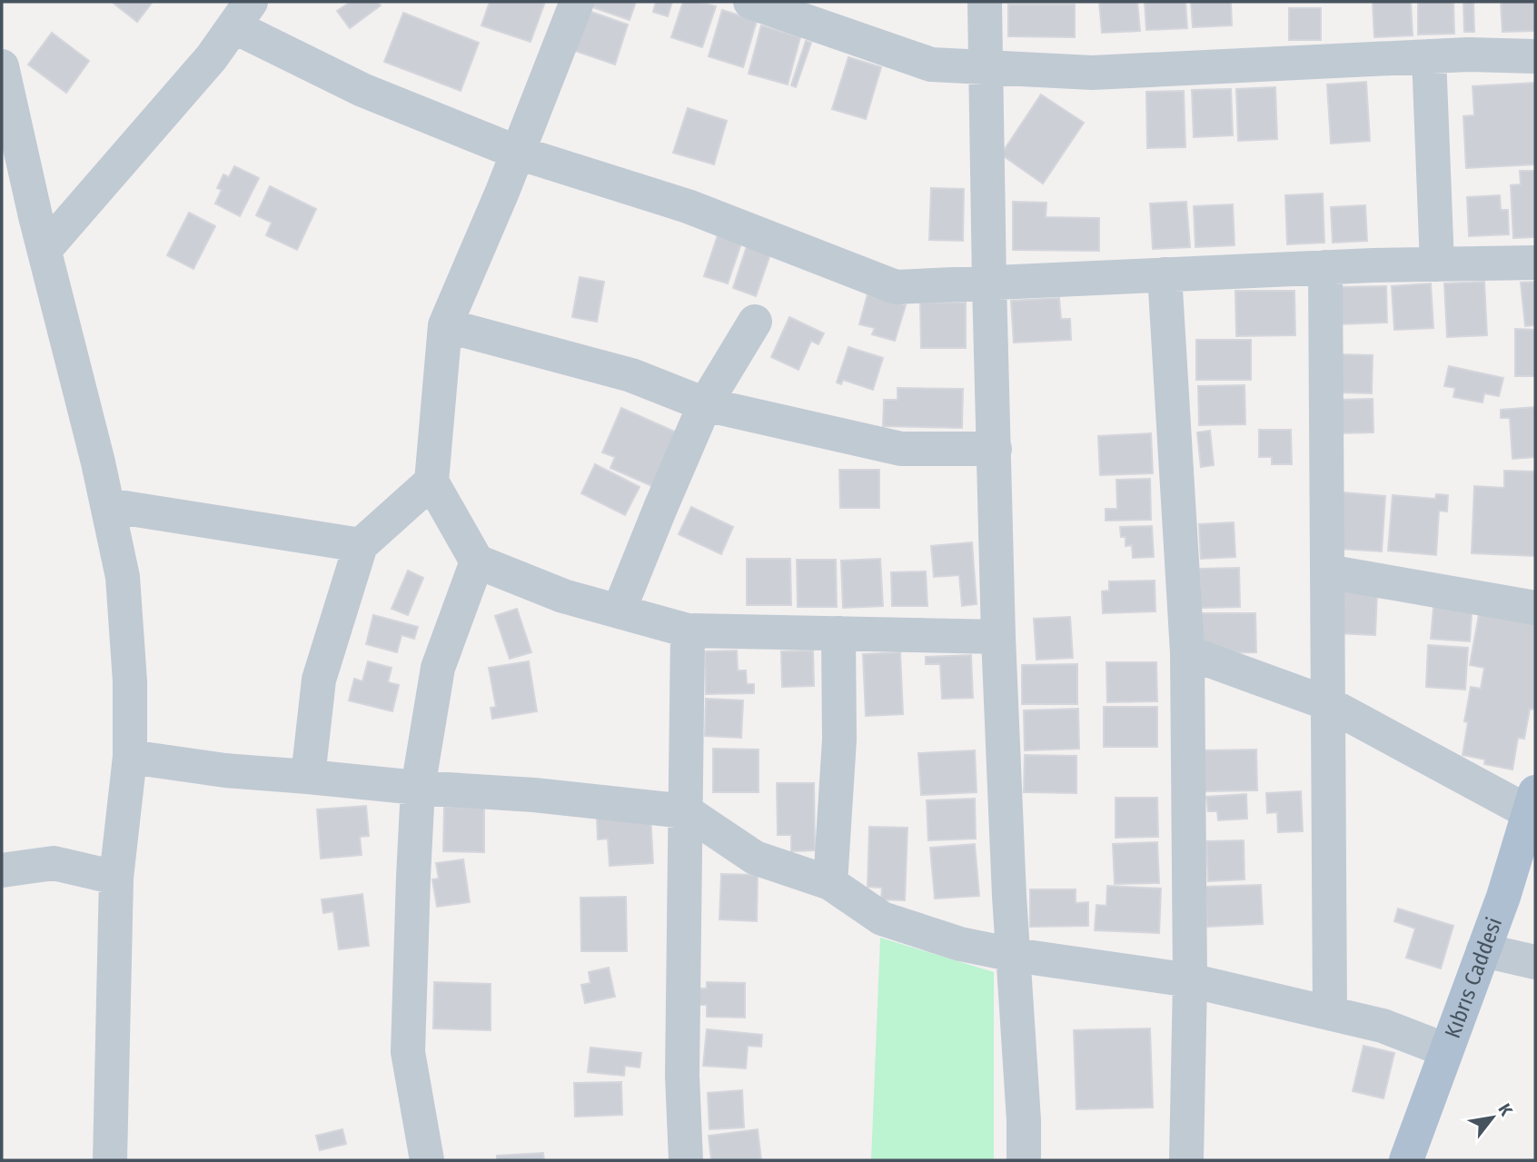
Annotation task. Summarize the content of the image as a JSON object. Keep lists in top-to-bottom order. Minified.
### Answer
{"streets":{"main road":["Kıbrıs Caddesi"]},"north":"top right"}
